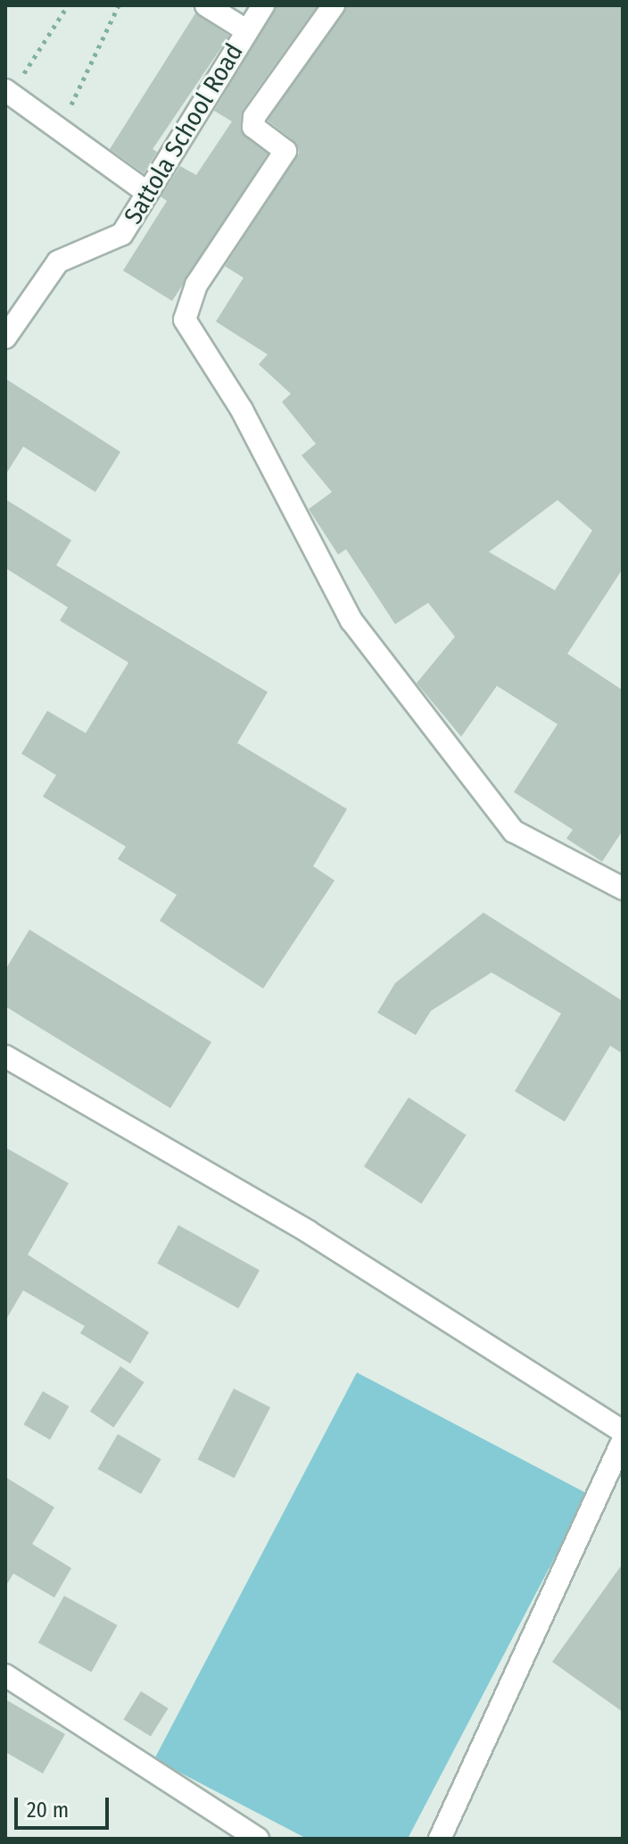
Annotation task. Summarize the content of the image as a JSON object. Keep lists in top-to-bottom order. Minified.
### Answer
{"streets":{"street":["Sattola School Road"]},"scale_bar":"20 m"}
